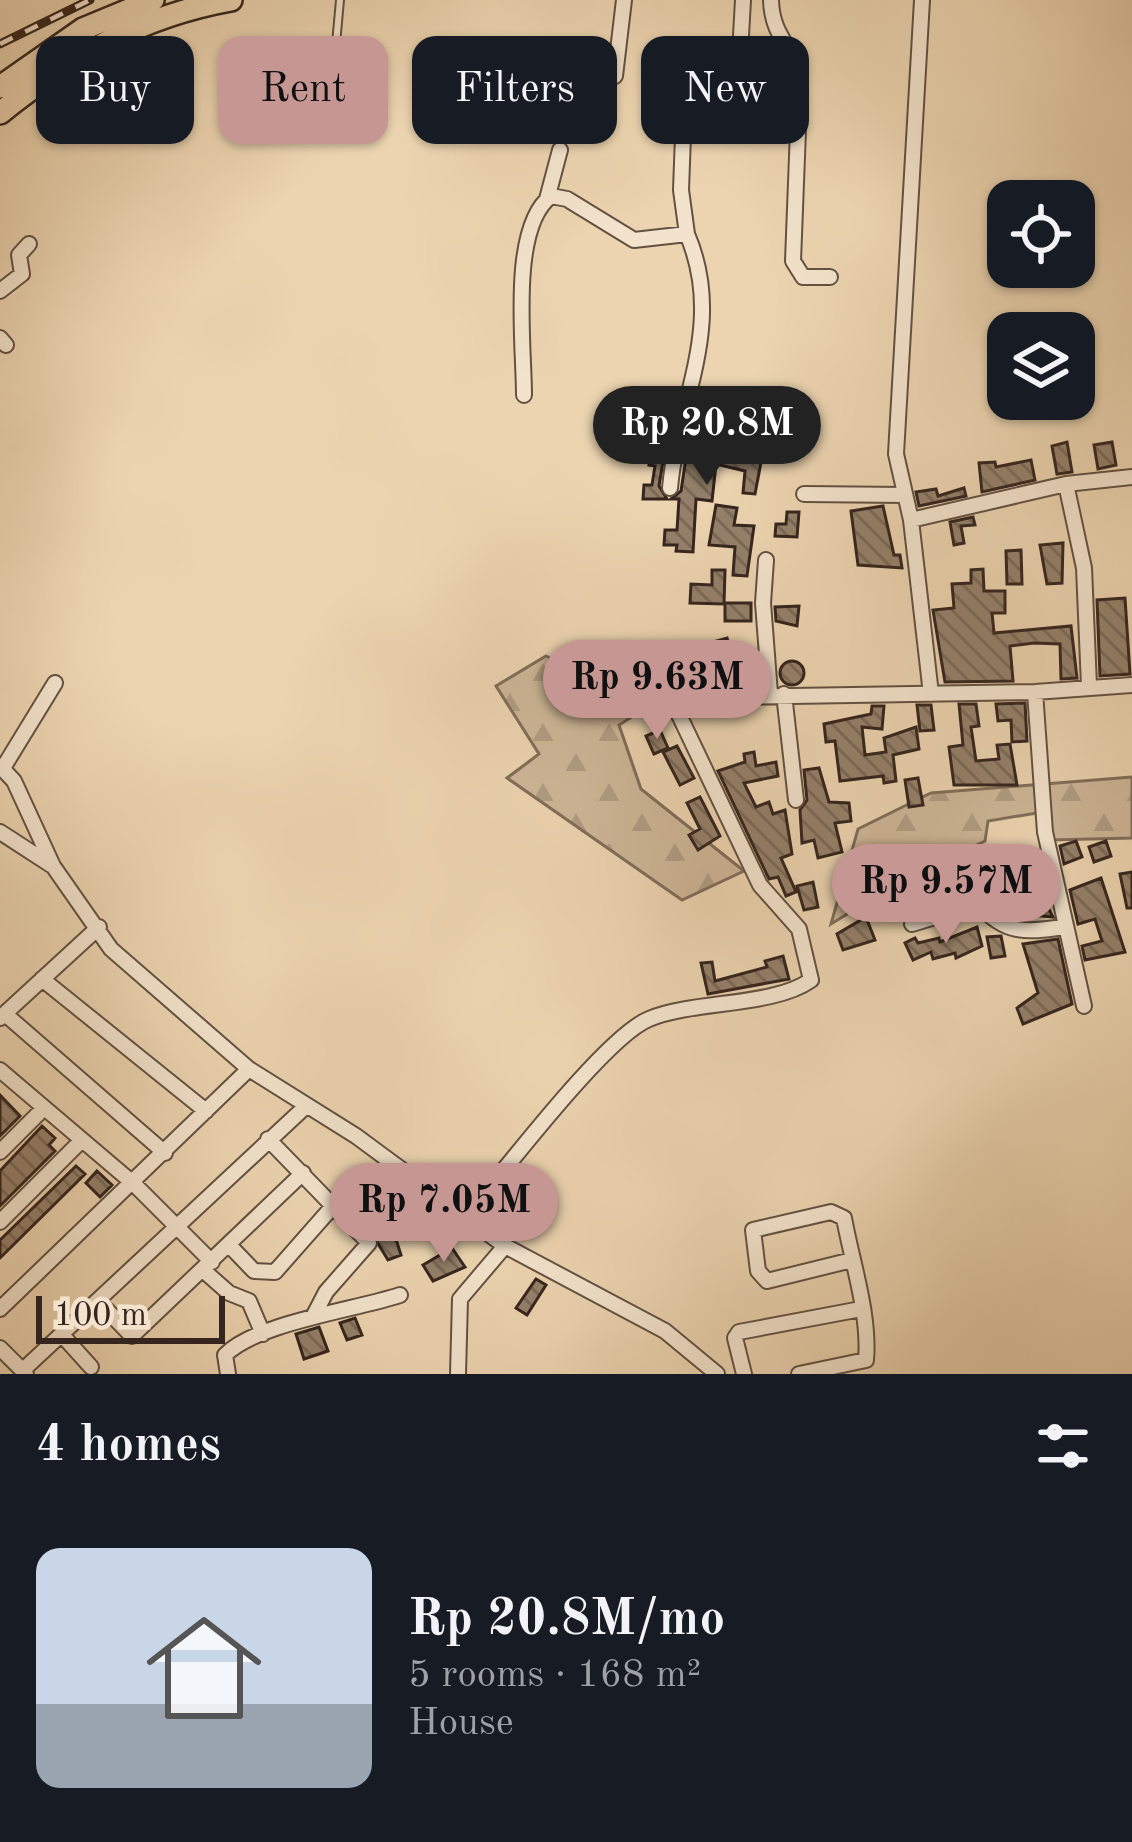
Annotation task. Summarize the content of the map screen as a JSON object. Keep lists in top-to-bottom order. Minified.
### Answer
{"scale_bar":"100 m","page":{"chip":["Buy","Rent","Filters","New"],"price":["Rp 20.8M","Rp 9.63M","Rp 9.57M","Rp 7.05M"],"scale":"100 m","heading":"4 homes","list":[{"name":"Rp 20.8M/mo","note":"5 rooms · 168 m² · House"}]}}
